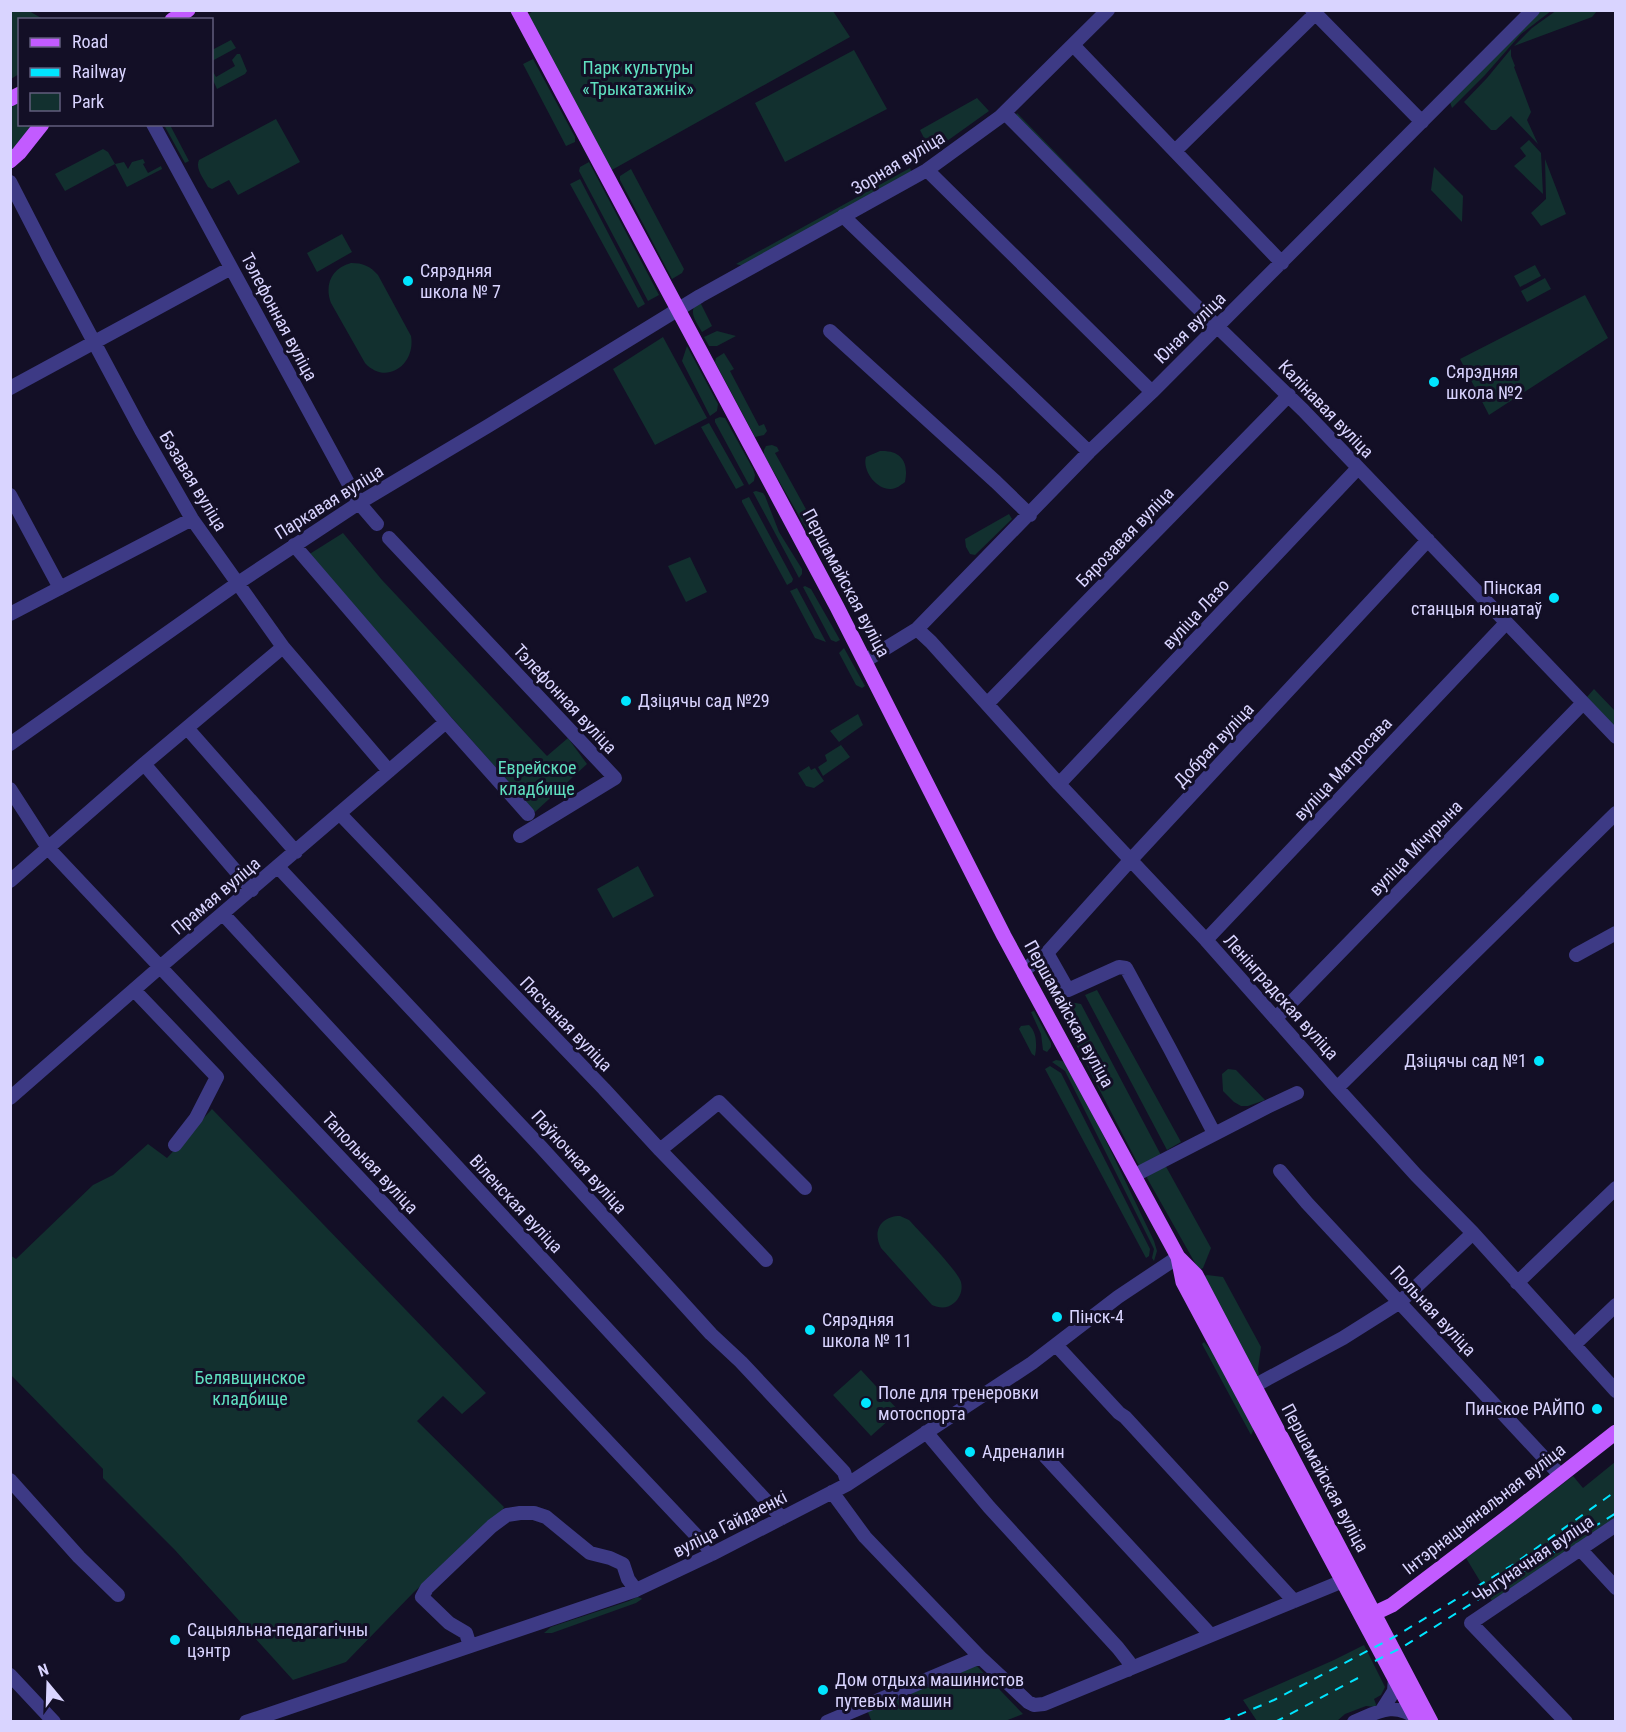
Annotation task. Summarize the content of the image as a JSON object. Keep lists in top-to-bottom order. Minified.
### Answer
{"streets":{"main road":["Першамайская вуліца","Інтэрнацыянальная вуліца"],"street":["Зорная вуліца","Тэлефонная вуліца","Юная вуліца","Калінавая вуліца","Бэзавая вуліца","Паркавая вуліца","Бярозавая вуліца","вуліца Лазо","Добрая вуліца","вуліца Матросава","вуліца Мічурына","Прамая вуліца","Ленінградская вуліца","Пясчаная вуліца","Паўночная вуліца","Тапольная вуліца","Віленская вуліца","Польная вуліца","вуліца Гайдаенкі","Чыгуначная вуліца"]},"crossings":[["Зорная вуліца","Калінавая вуліца"],["Зорная вуліца","Паркавая вуліца"],["Зорная вуліца","Першамайская вуліца"],["Тэлефонная вуліца","Паркавая вуліца"],["Юная вуліца","Калінавая вуліца"],["Юная вуліца","Першамайская вуліца"],["Юная вуліца","Ленінградская вуліца"],["Калінавая вуліца","Бярозавая вуліца"],["Калінавая вуліца","вуліца Лазо"],["Калінавая вуліца","Добрая вуліца"],["Калінавая вуліца","вуліца Матросава"],["Калінавая вуліца","вуліца Мічурына"],["Бэзавая вуліца","Паркавая вуліца"],["Бэзавая вуліца","Прамая вуліца"],["Паркавая вуліца","Першамайская вуліца"],["Бярозавая вуліца","Ленінградская вуліца"],["Першамайская вуліца","Добрая вуліца"],["Першамайская вуліца","Інтэрнацыянальная вуліца"],["Першамайская вуліца","вуліца Гайдаенкі"],["вуліца Лазо","Ленінградская вуліца"],["Добрая вуліца","Ленінградская вуліца"],["вуліца Матросава","Ленінградская вуліца"],["вуліца Мічурына","Ленінградская вуліца"],["Прамая вуліца","Пясчаная вуліца"],["Прамая вуліца","Паўночная вуліца"],["Прамая вуліца","Тапольная вуліца"],["Прамая вуліца","Віленская вуліца"],["Паўночная вуліца","вуліца Гайдаенкі"],["Тапольная вуліца","вуліца Гайдаенкі"],["Віленская вуліца","вуліца Гайдаенкі"],["Польная вуліца","Інтэрнацыянальная вуліца"]],"parks":["Парк культуры «Трыкатажнік»","Еврейское кладбище","Белявщинское кладбище"],"places":["Сярэдняя школа № 7","Сярэдняя школа №2","Пінская станцыя юннатаў","Дзіцячы сад №29","Дзіцячы сад №1","Пінск-4","Сярэдняя школа № 11","Поле для тренеровки мотоспорта","Пинское РАЙПО","Адреналин","Сацыяльна-педагагічны цэнтр","Дом отдыха машинистов путевых машин"],"legend":["Road","Railway","Park"],"north":"top"}
